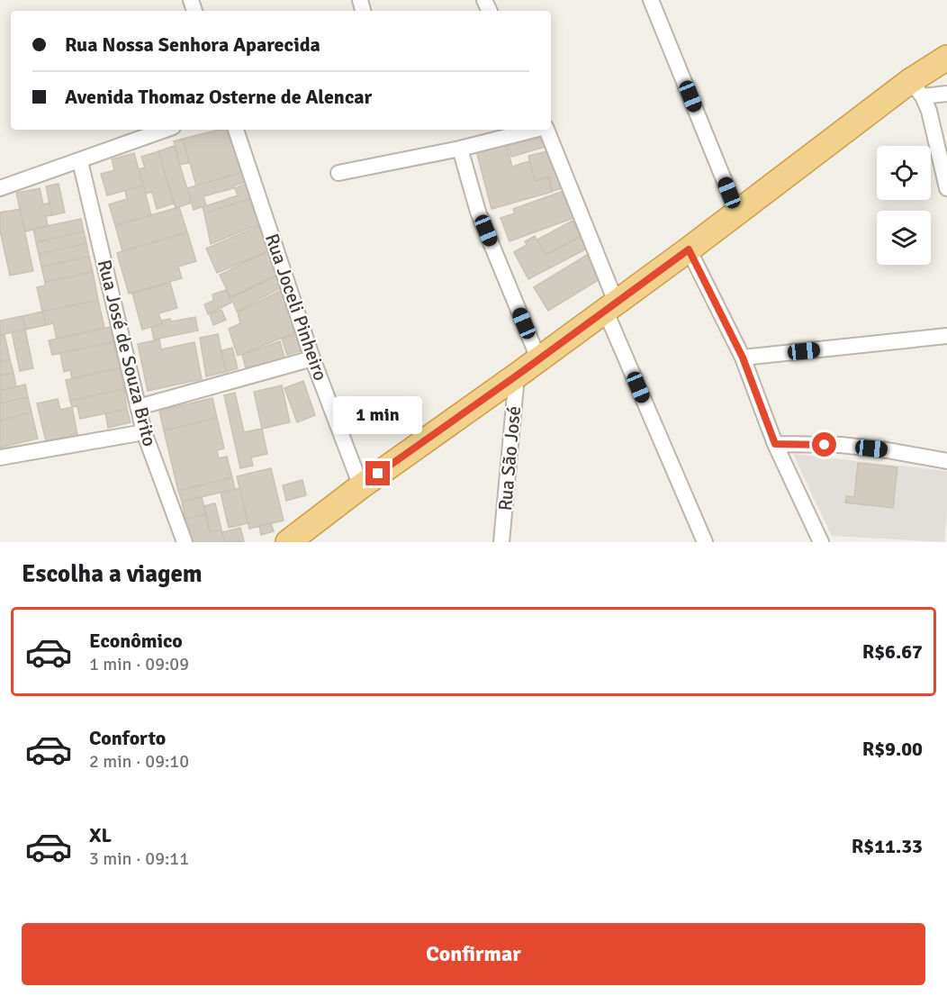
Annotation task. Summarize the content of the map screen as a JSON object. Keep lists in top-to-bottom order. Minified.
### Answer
{"streets":{"street":["Rua Joceli Pinheiro","Rua José de Souza Brito","Rua São José"]},"page":{"banner":["Rua Nossa Senhora Aparecida","Avenida Thomaz Osterne de Alencar"],"bubble":"1 min","heading":"Escolha a viagem","list":[{"name":"Econômico","note":"1 min · 09:09","value":"R$6.67"},{"name":"Conforto","note":"2 min · 09:10","value":"R$9.00"},{"name":"XL","note":"3 min · 09:11","value":"R$11.33"}],"buttons":"Confirmar"}}
